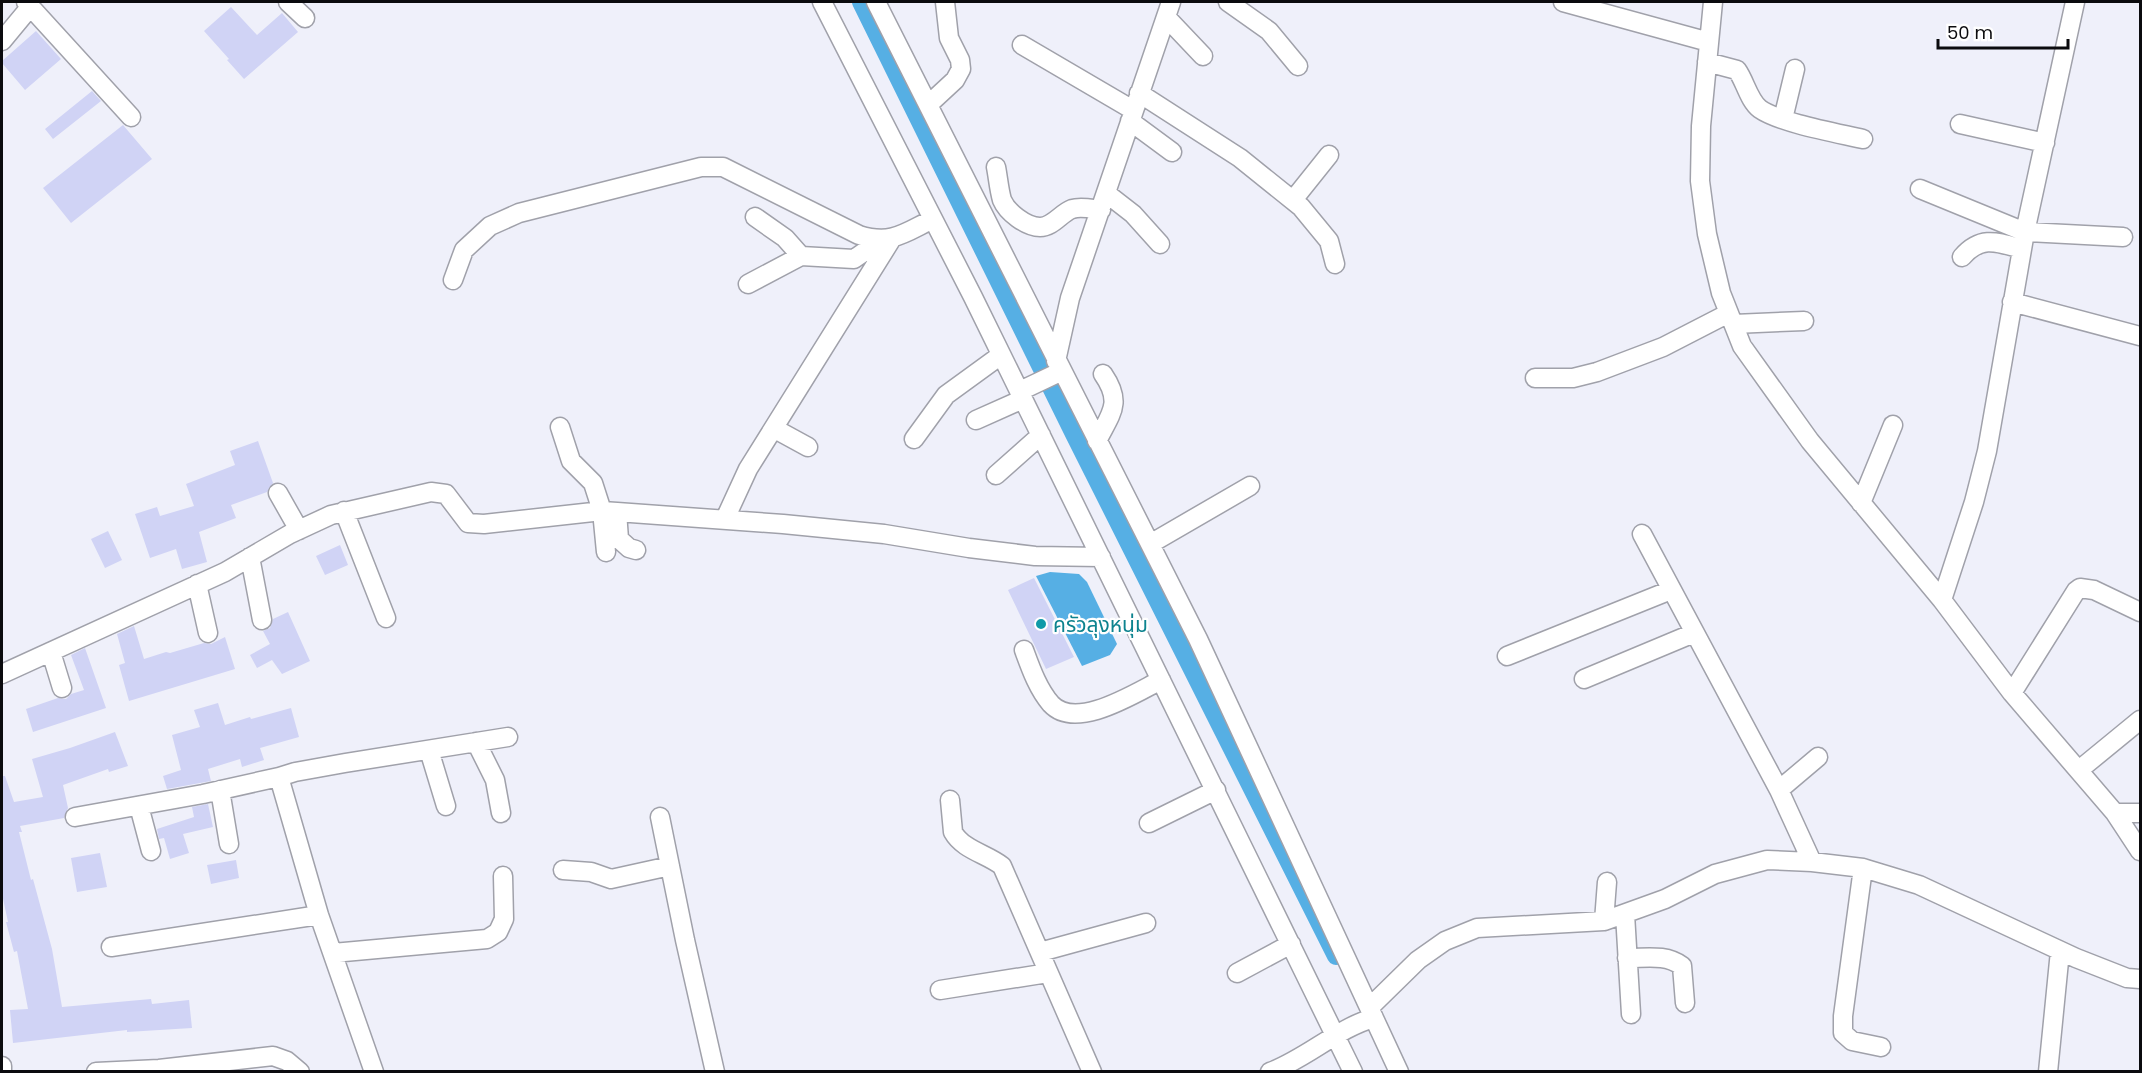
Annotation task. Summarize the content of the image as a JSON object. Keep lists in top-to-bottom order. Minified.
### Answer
{"places":["ครัวลุงหนุ่ม"],"scale_bar":"50 m"}
